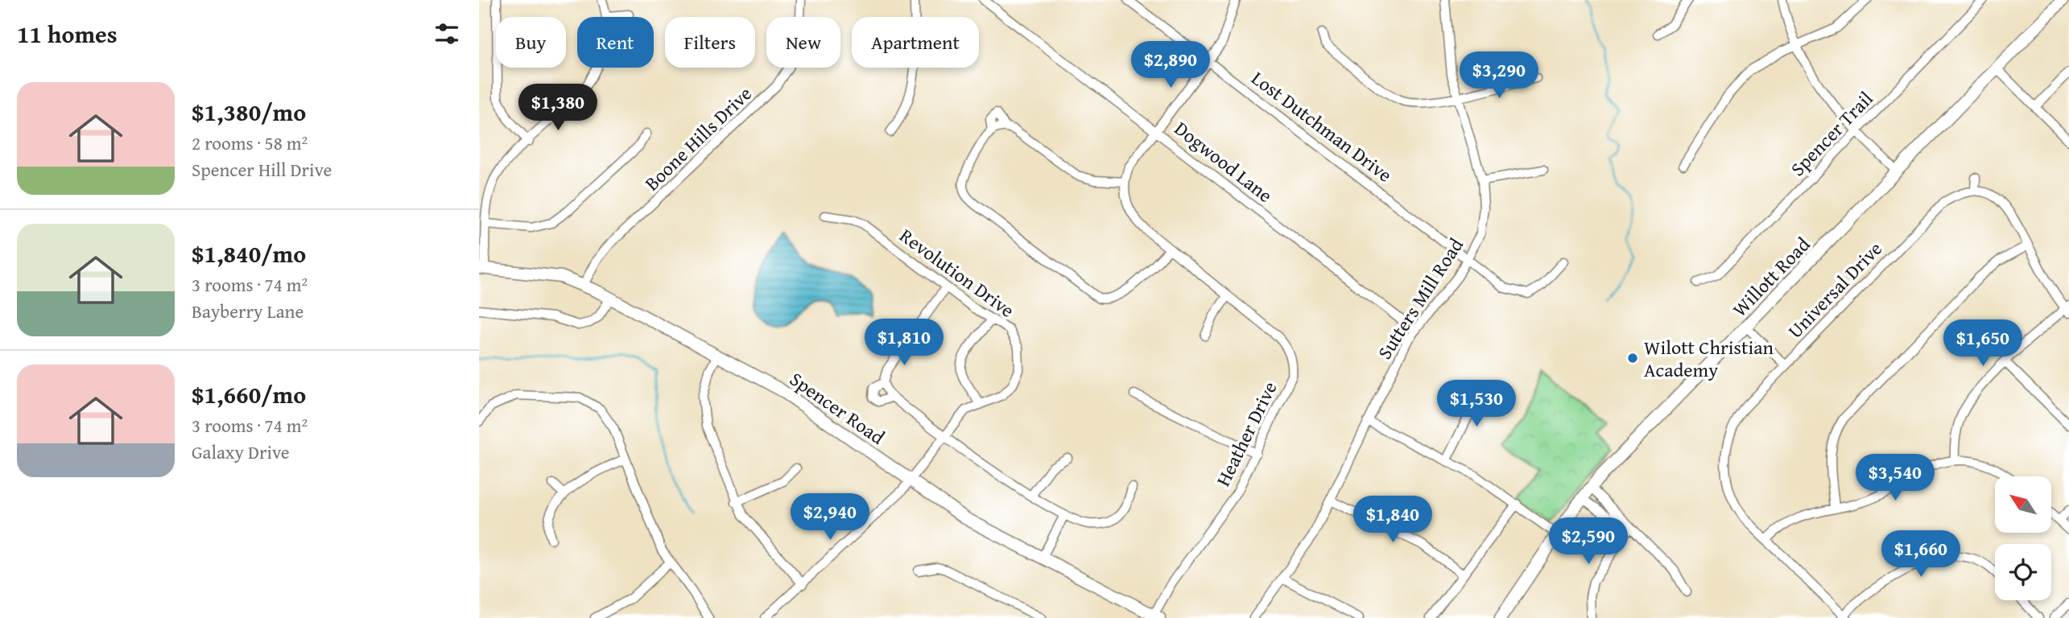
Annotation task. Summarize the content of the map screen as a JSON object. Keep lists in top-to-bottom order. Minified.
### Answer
{"streets":{"main road":["Willott Road","Spencer Road"],"street":["Lost Dutchman Drive","Spencer Trail","Boone Hills Drive","Dogwood Lane","Revolution Drive","Universal Drive","Sutters Mill Road","Heather Drive"]},"crossings":[["Lost Dutchman Drive","Sutters Mill Road"],["Boone Hills Drive","Spencer Road"],["Dogwood Lane","Sutters Mill Road"],["Revolution Drive","Spencer Road"],["Spencer Road","Heather Drive"]],"places":["Wilott Christian Academy"],"north":"top left","page":{"heading":"11 homes","chip":["Buy","Rent","Filters","New","Apartment"],"price":["$2,890","$3,290","$1,380","$1,810","$1,650","$1,530","$3,540","$2,940","$1,840","$2,590","$1,660"],"list":[{"name":"$1,380/mo","note":"2 rooms · 58 m² · Spencer Hill Drive"},{"name":"$1,840/mo","note":"3 rooms · 74 m² · Bayberry Lane"},{"name":"$1,660/mo","note":"3 rooms · 74 m² · Galaxy Drive"}]}}
